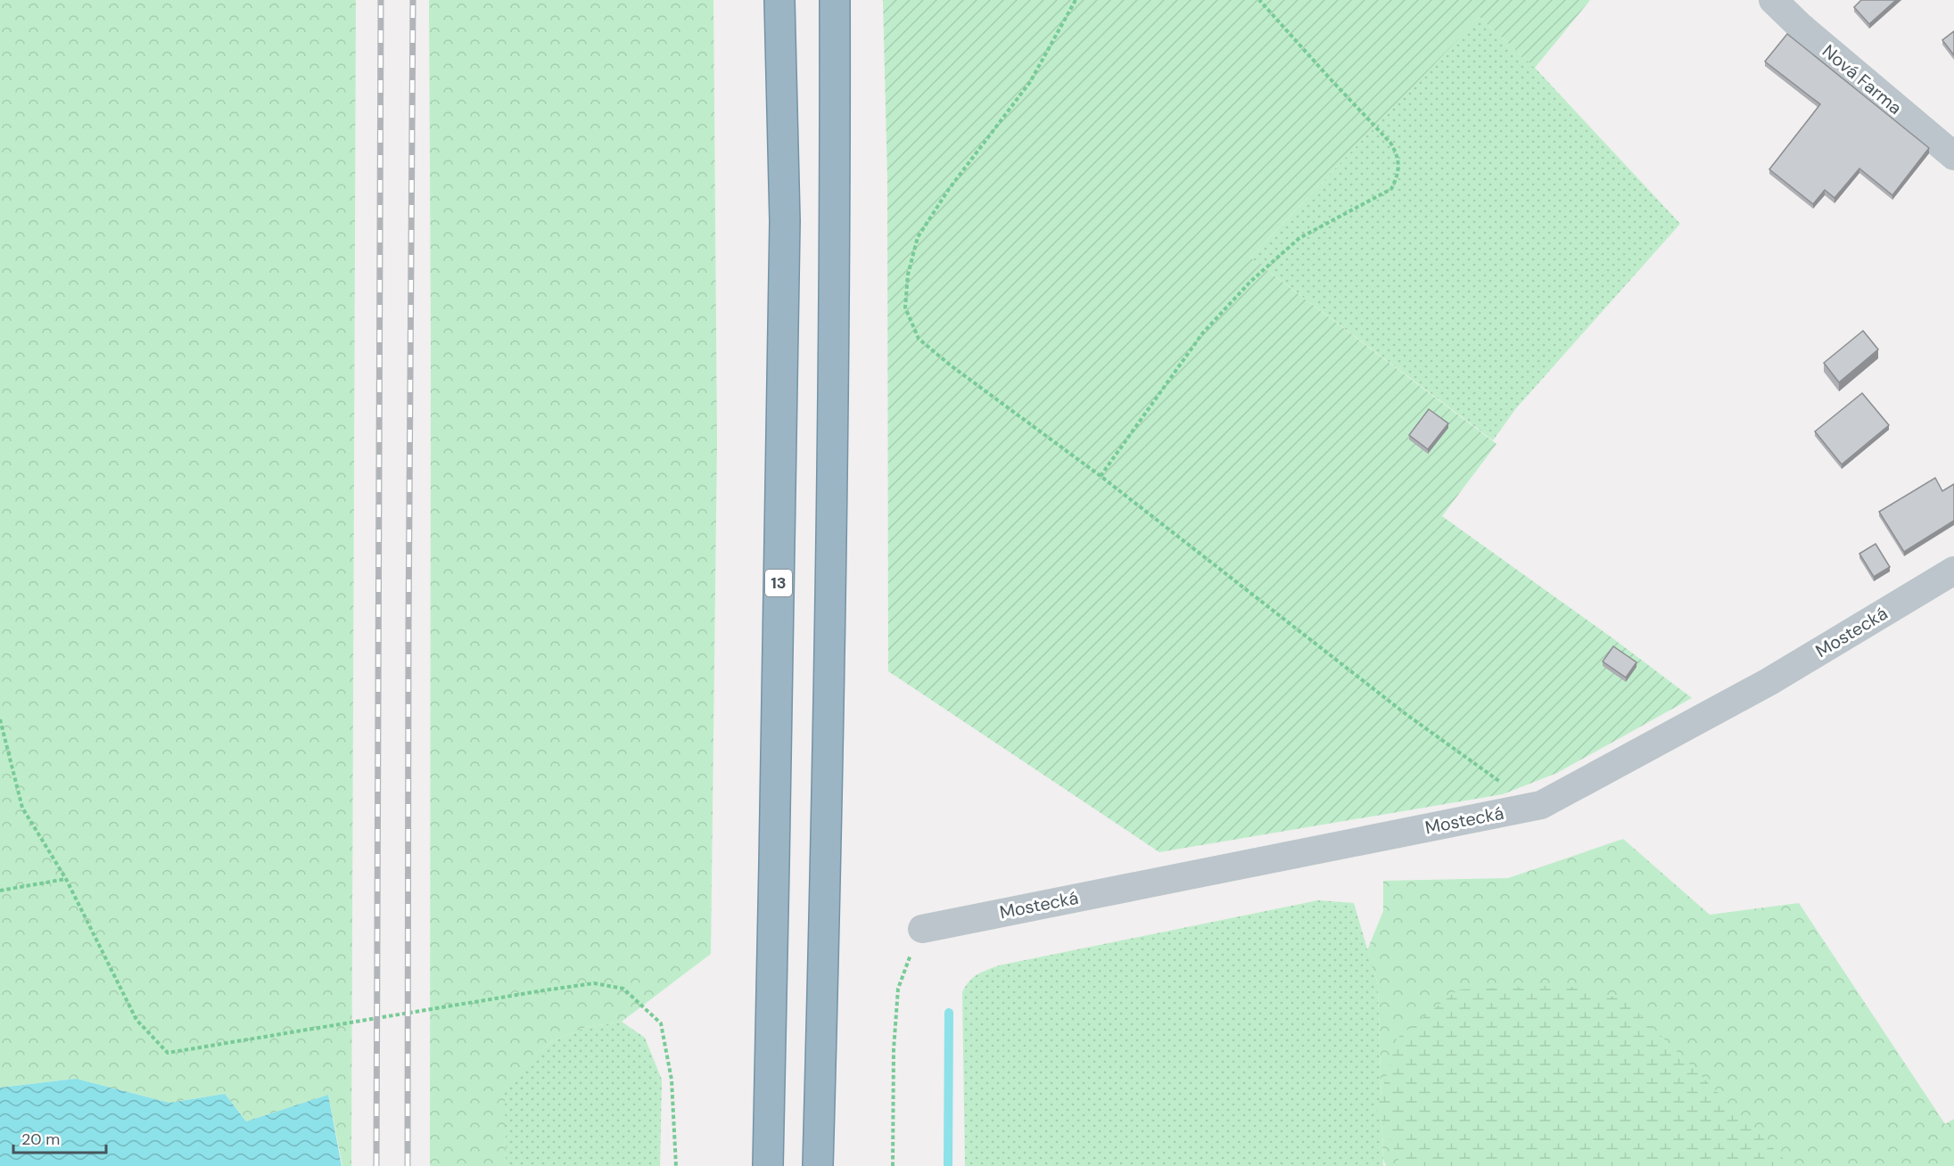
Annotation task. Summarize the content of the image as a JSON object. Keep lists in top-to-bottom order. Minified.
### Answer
{"streets":{"highway":["13"],"street":["Nová Farma","Mostecká"]},"scale_bar":"20 m"}
